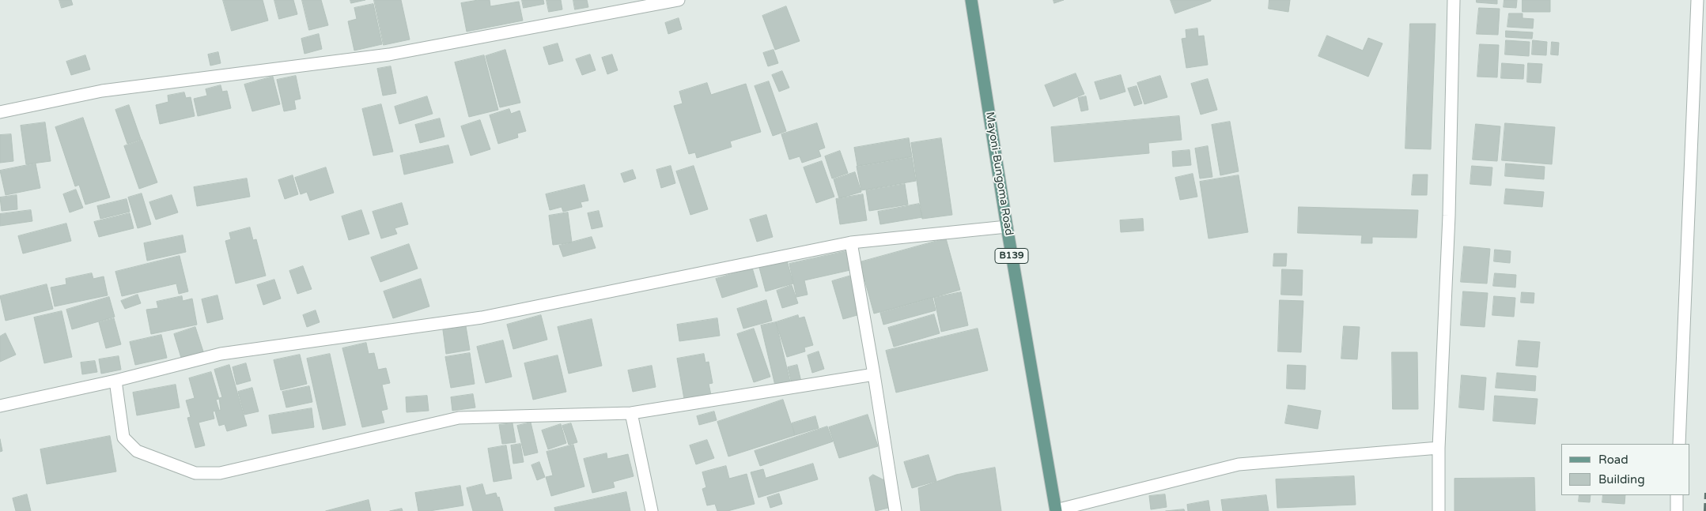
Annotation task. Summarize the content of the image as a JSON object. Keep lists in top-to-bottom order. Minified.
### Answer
{"streets":{"main road":["Mayoni-Bungoma Road","B139"]},"legend":["Road","Building"]}
